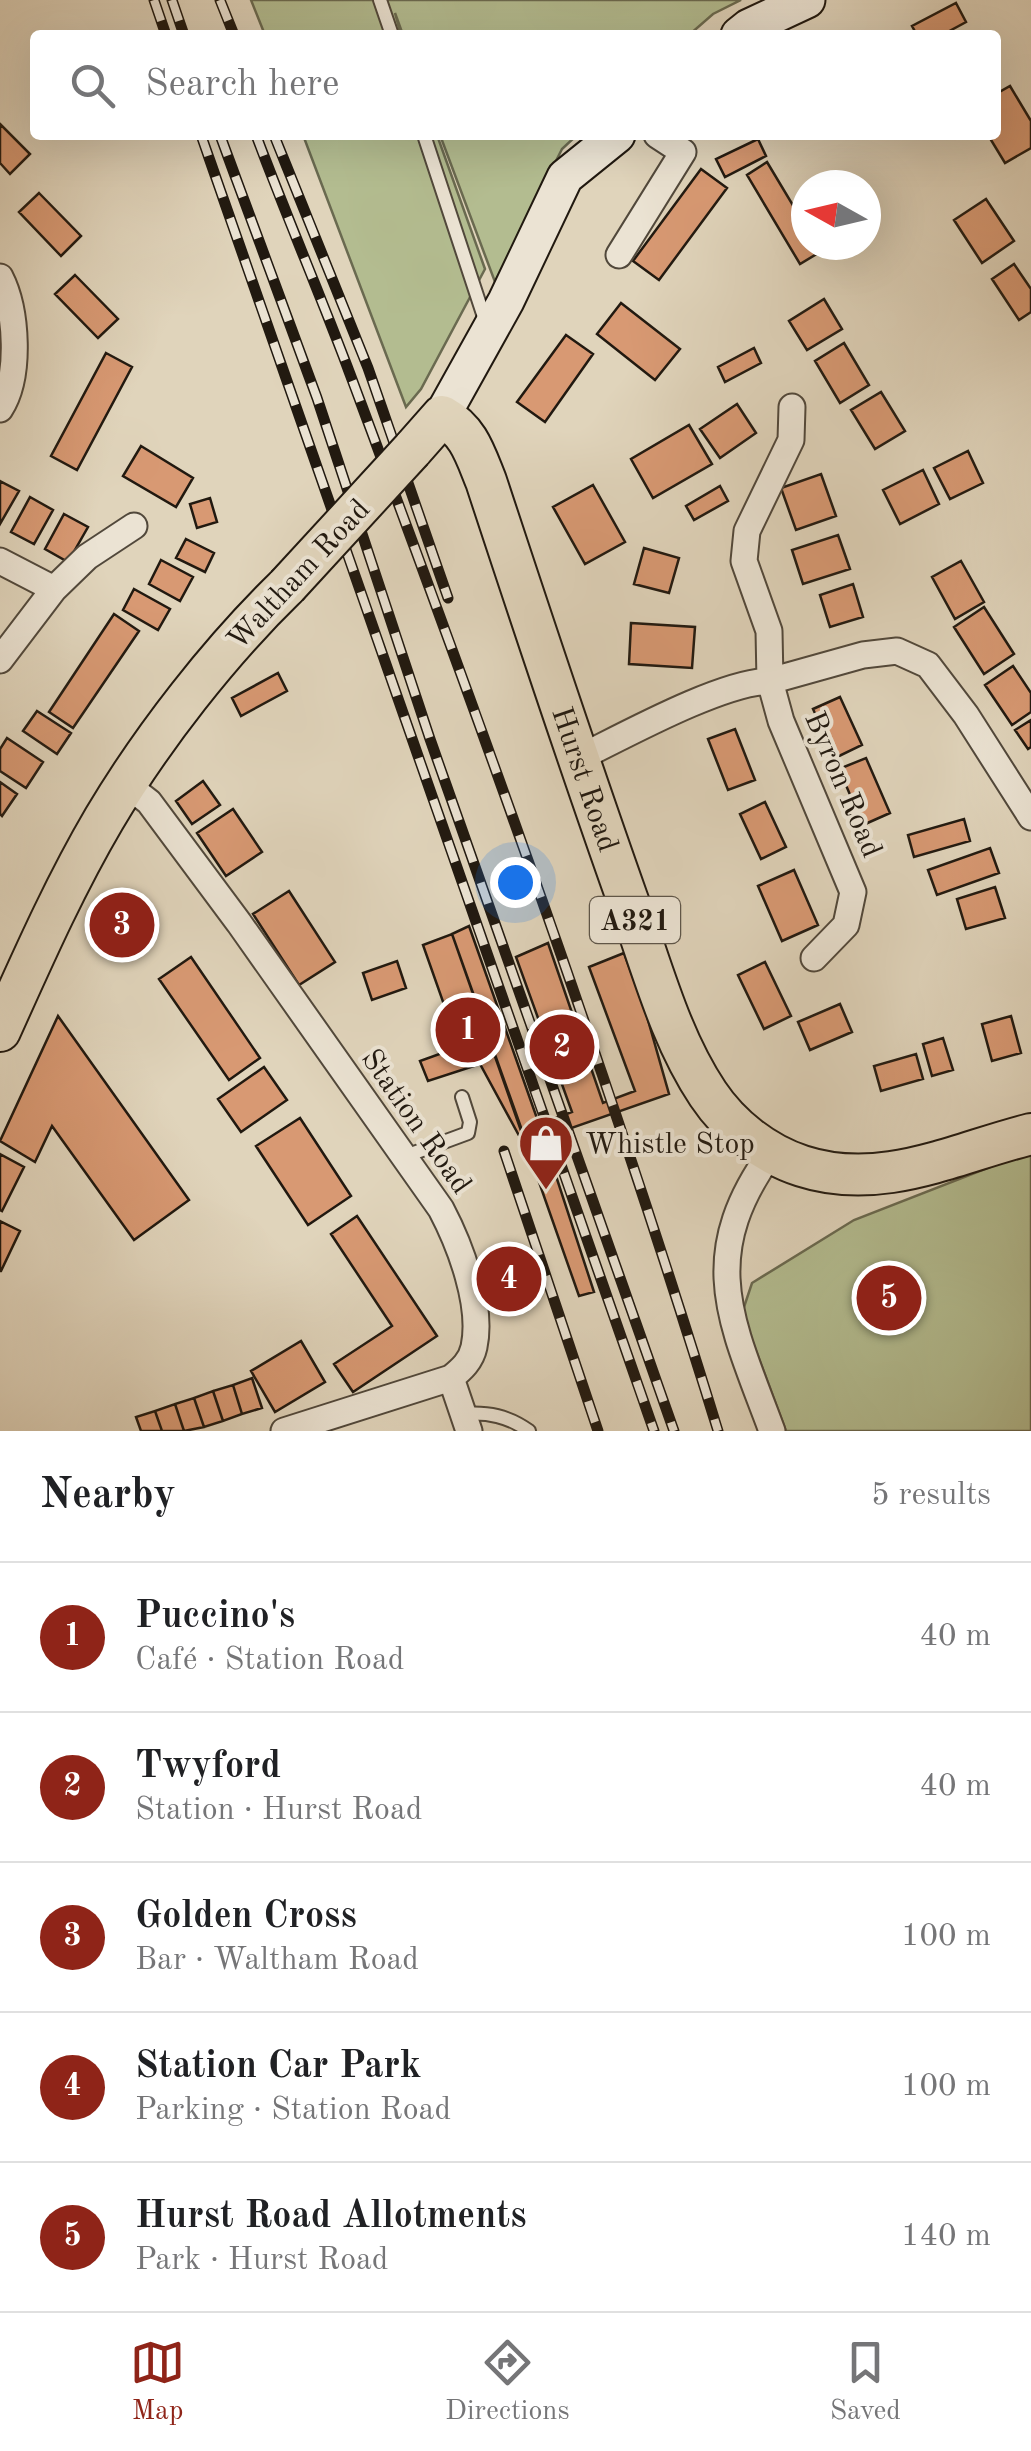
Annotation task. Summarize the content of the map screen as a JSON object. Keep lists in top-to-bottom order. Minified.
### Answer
{"streets":{"main road":["Waltham Road","Hurst Road","A321"],"street":["Byron Road","Station Road"]},"crossings":[["Waltham Road","Hurst Road"],["Waltham Road","Station Road"],["Hurst Road","Byron Road"]],"places":{"shop":["Whistle Stop"]},"north":"left","page":{"search":"Search here","pins":["3","1","2","4","5"],"heading":["Nearby","5 results"],"list":[{"mark":"1","name":"Puccino's","note":"Café · Station Road","value":"40 m"},{"mark":"2","name":"Twyford","note":"Station · Hurst Road","value":"40 m"},{"mark":"3","name":"Golden Cross","note":"Bar · Waltham Road","value":"100 m"},{"mark":"4","name":"Station Car Park","note":"Parking · Station Road","value":"100 m"},{"mark":"5","name":"Hurst Road Allotments","note":"Park · Hurst Road","value":"140 m"}],"nav":["Map","Directions","Saved"]}}
